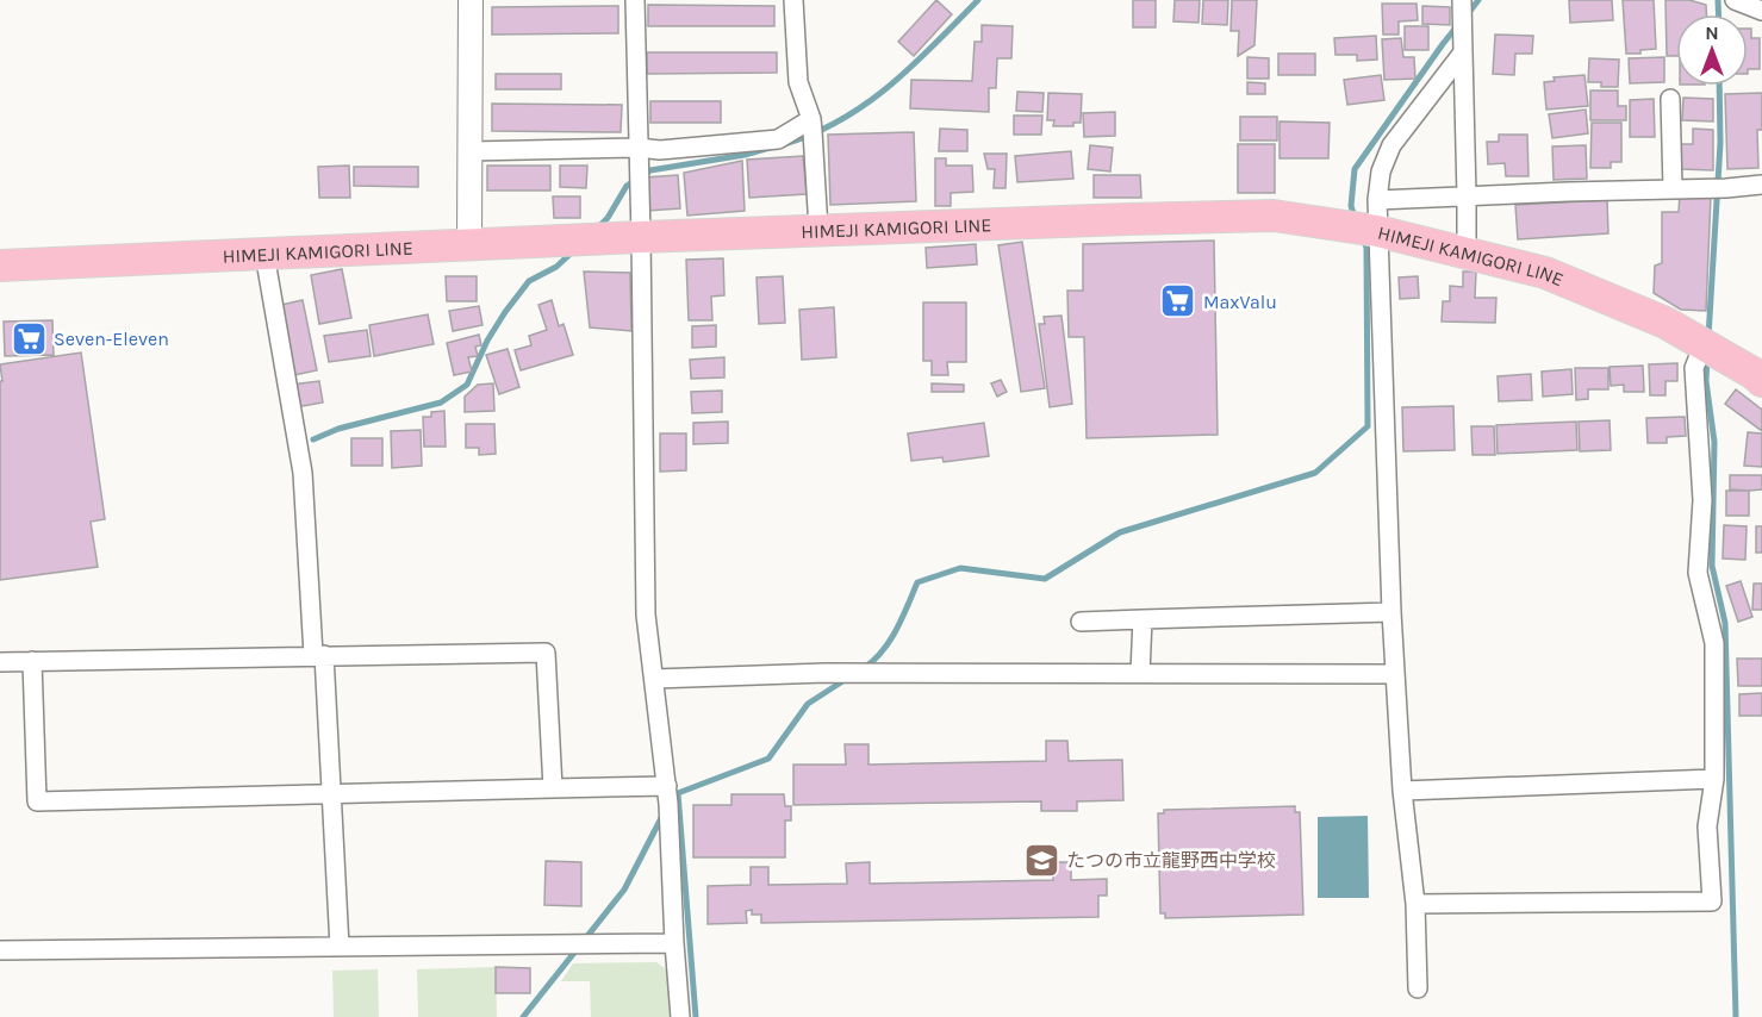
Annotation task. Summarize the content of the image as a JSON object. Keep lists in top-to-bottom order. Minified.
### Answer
{"streets":{"main road":["HIMEJI KAMIGORI LINE"]},"places":{"supermarket":["MaxValu","Seven-Eleven"],"school or university":["たつの市立龍野西中学校"]},"north":"top"}
